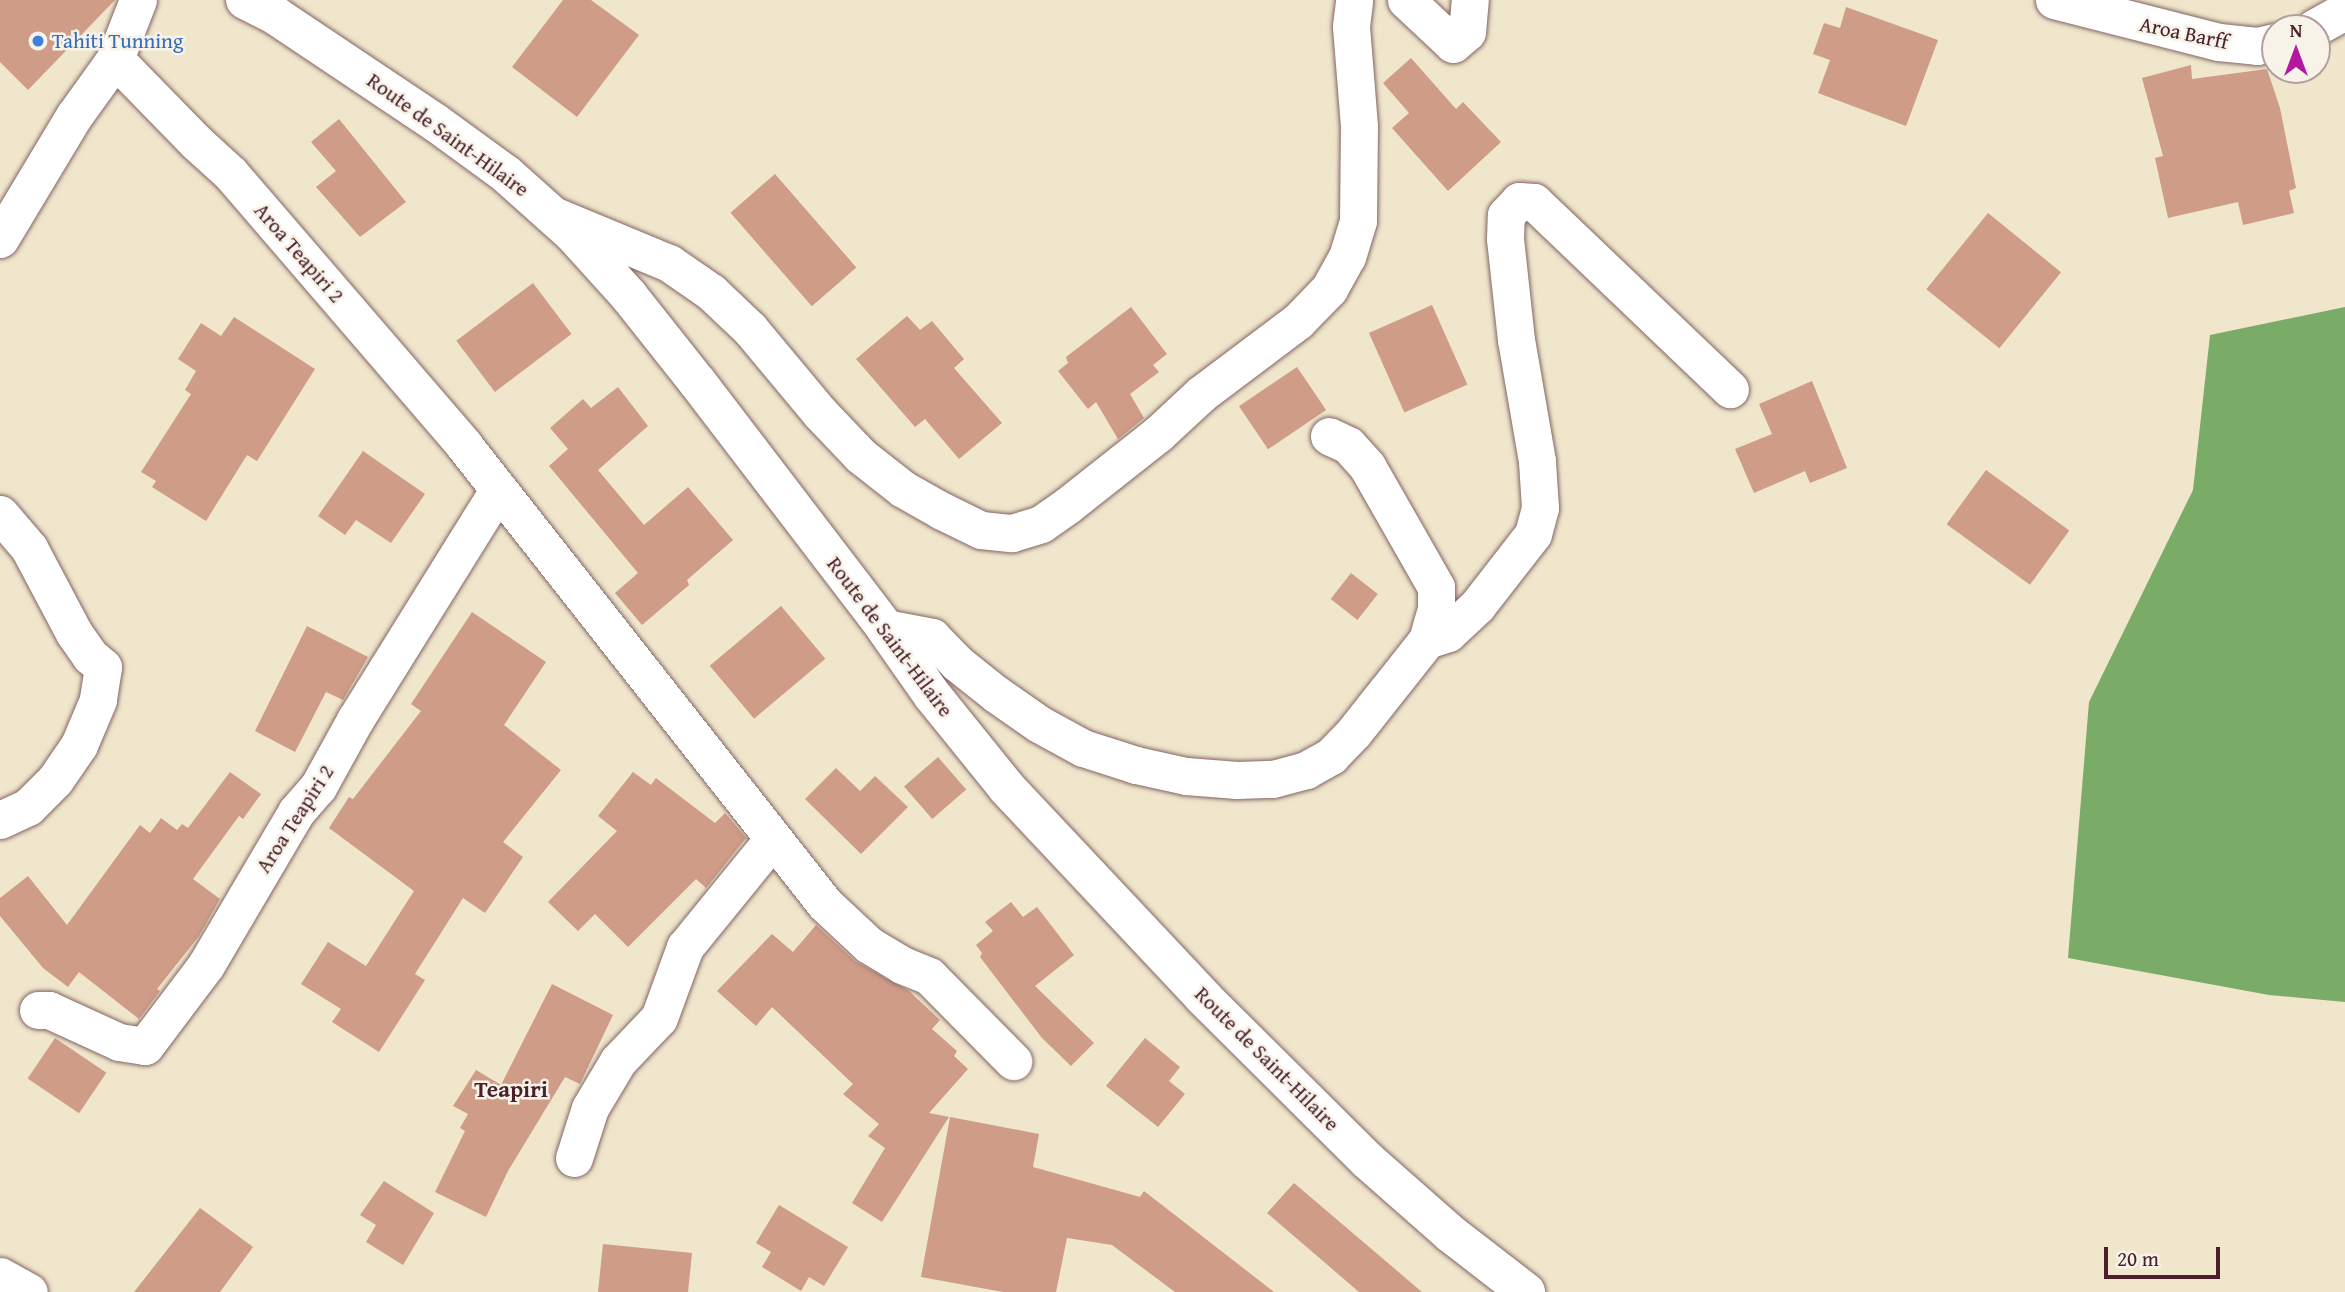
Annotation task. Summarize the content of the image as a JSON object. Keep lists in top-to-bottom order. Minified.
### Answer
{"streets":{"main road":["Route de Saint-Hilaire"],"street":["Aroa Barff","Aroa Teapiri 2"]},"districts":["Teapiri"],"places":["Tahiti Tunning"],"scale_bar":"20 m","north":"top"}
